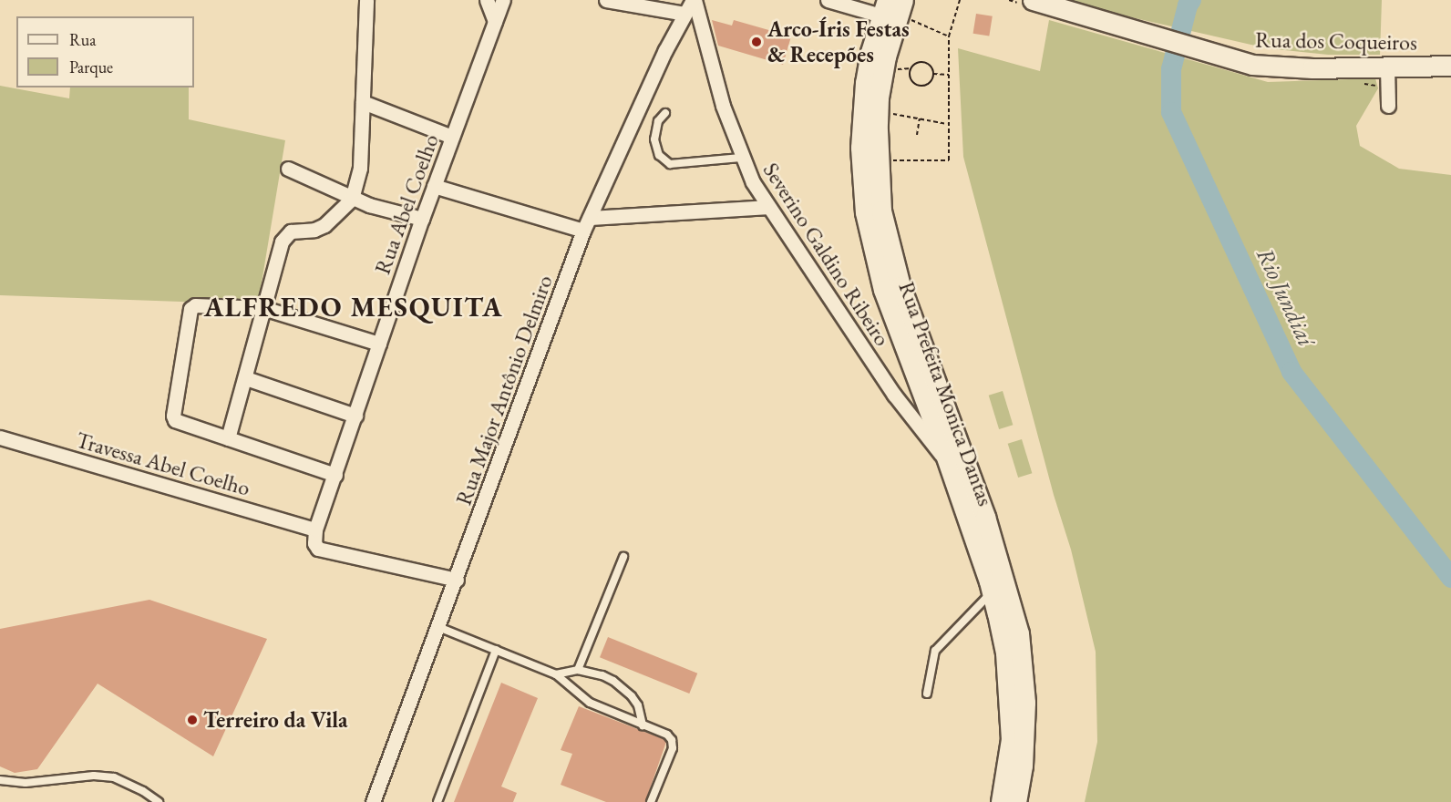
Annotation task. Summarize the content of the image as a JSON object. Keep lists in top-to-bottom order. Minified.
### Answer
{"streets":{"main road":["Rua dos Coqueiros","Rua Prefeita Monica Dantas"],"street":["Rua Abel Coelho","Severino Galdino Ribeiro","Rua Major Antônio Delmiro","Travessa Abel Coelho"]},"crossings":[["Rua Abel Coelho","Rua Major Antônio Delmiro"],["Rua Abel Coelho","Travessa Abel Coelho"],["Severino Galdino Ribeiro","Rua Major Antônio Delmiro"],["Severino Galdino Ribeiro","Rua Prefeita Monica Dantas"]],"districts":["ALFREDO MESQUITA"],"water":["Rio Jundiaí"],"places":["Arco-Íris Festas & Recepões","Terreiro da Vila"],"legend":["Rua","Parque"]}
